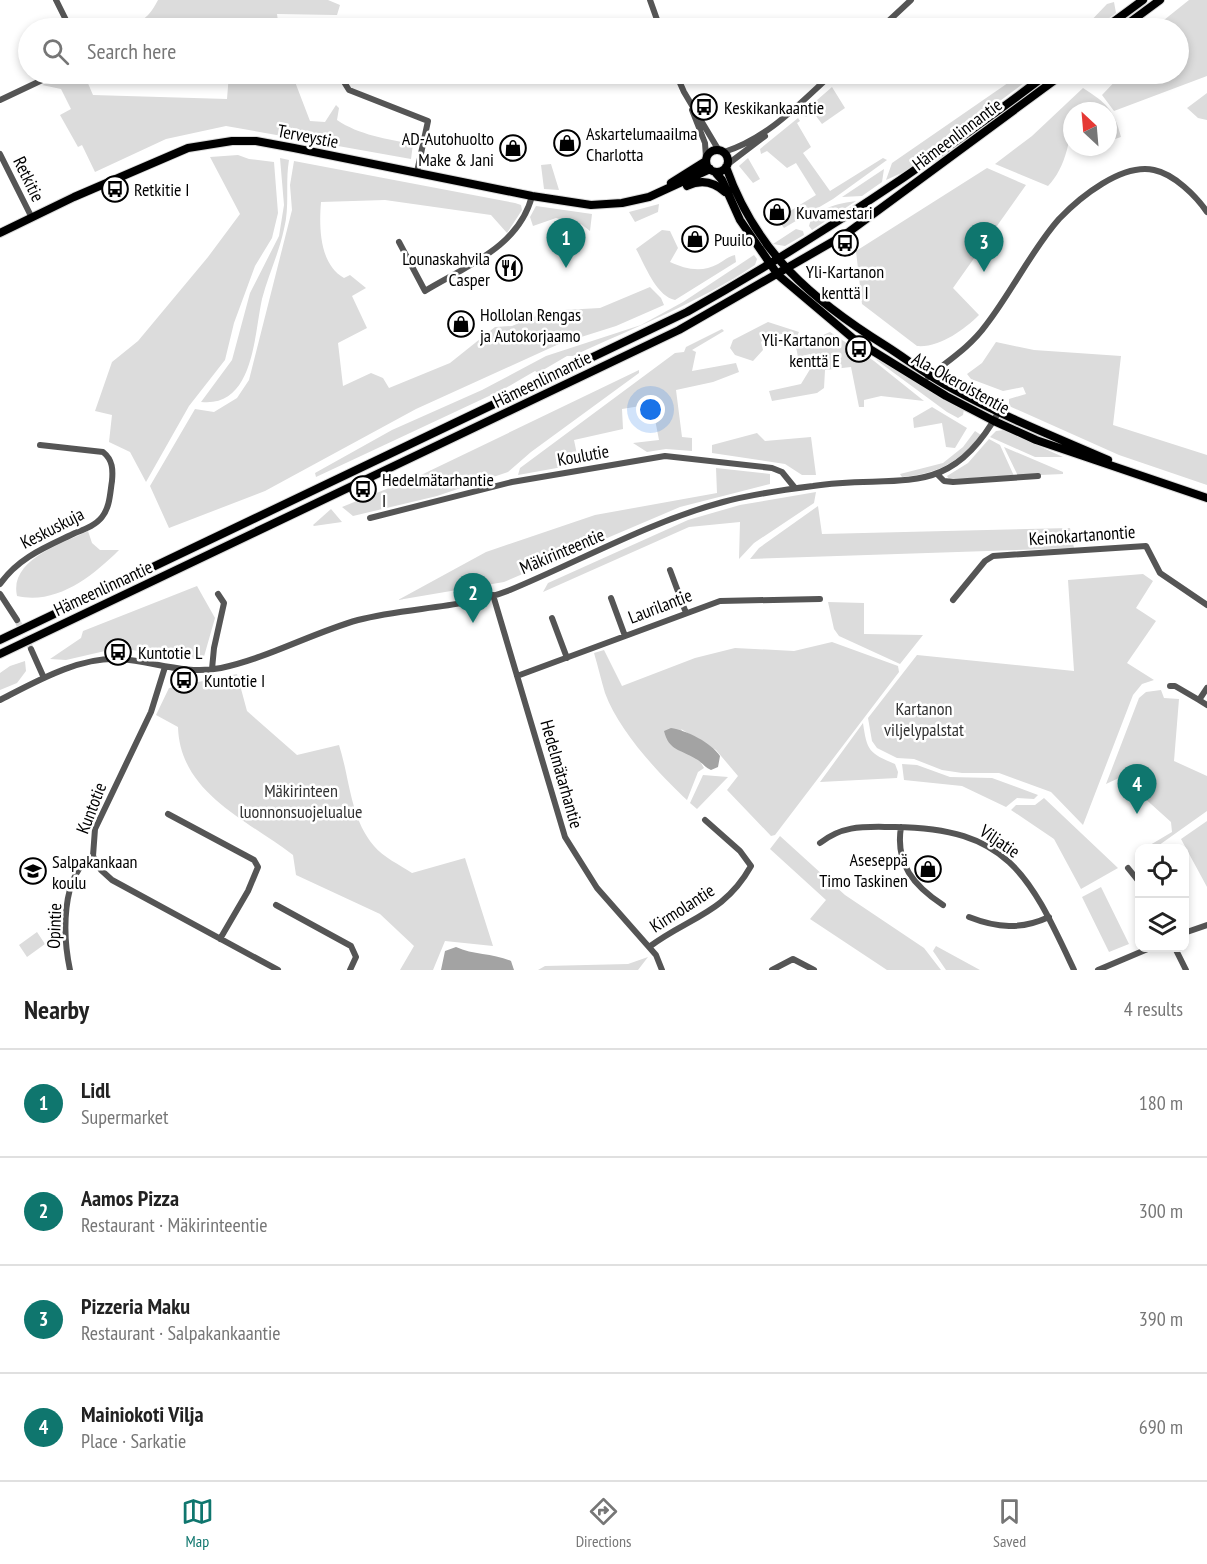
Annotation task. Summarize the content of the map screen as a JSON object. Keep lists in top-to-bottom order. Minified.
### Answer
{"streets":{"main road":["Hämeenlinnantie","Terveystie","Ala-Okeroistentie"],"street":["Retkitie","Koulutie","Keskuskuja","Keinokartanontie","Mäkirinteentie","Laurilantie","Hedelmätarhantie","Kuntotie","Viljatie","Kirmolantie","Opintie"]},"crossings":[["Hämeenlinnantie","Ala-Okeroistentie"],["Terveystie","Retkitie"],["Ala-Okeroistentie","Mäkirinteentie"],["Koulutie","Mäkirinteentie"],["Mäkirinteentie","Hedelmätarhantie"],["Mäkirinteentie","Kuntotie"],["Laurilantie","Hedelmätarhantie"],["Hedelmätarhantie","Kirmolantie"],["Kuntotie","Opintie"]],"parks":["Kartanon viljelypalstat","Mäkirinteen luonnonsuojelualue"],"places":{"bus stop":["Keskikankaantie","Retkitie I","Yli-Kartanon kenttä I","Yli-Kartanon kenttä E","Hedelmätarhantie I","Kuntotie L","Kuntotie I"],"shop":["Askartelumaailma Charlotta","AD-Autohuolto Make & Jani","Kuvamestari","Puuilo","Hollolan Rengas ja Autokorjaamo","Aseseppä Timo Taskinen"],"restaurant":["Lounaskahvila Casper"],"school or university":["Salpakankaan koulu"]},"north":"top left","page":{"search":"Search here","pins":["1","3","2","4"],"heading":["Nearby","4 results"],"list":[{"mark":"1","name":"Lidl","note":"Supermarket","value":"180 m"},{"mark":"2","name":"Aamos Pizza","note":"Restaurant · Mäkirinteentie","value":"300 m"},{"mark":"3","name":"Pizzeria Maku","note":"Restaurant · Salpakankaantie","value":"390 m"},{"mark":"4","name":"Mainiokoti Vilja","note":"Place · Sarkatie","value":"690 m"}],"nav":["Map","Directions","Saved"]}}
